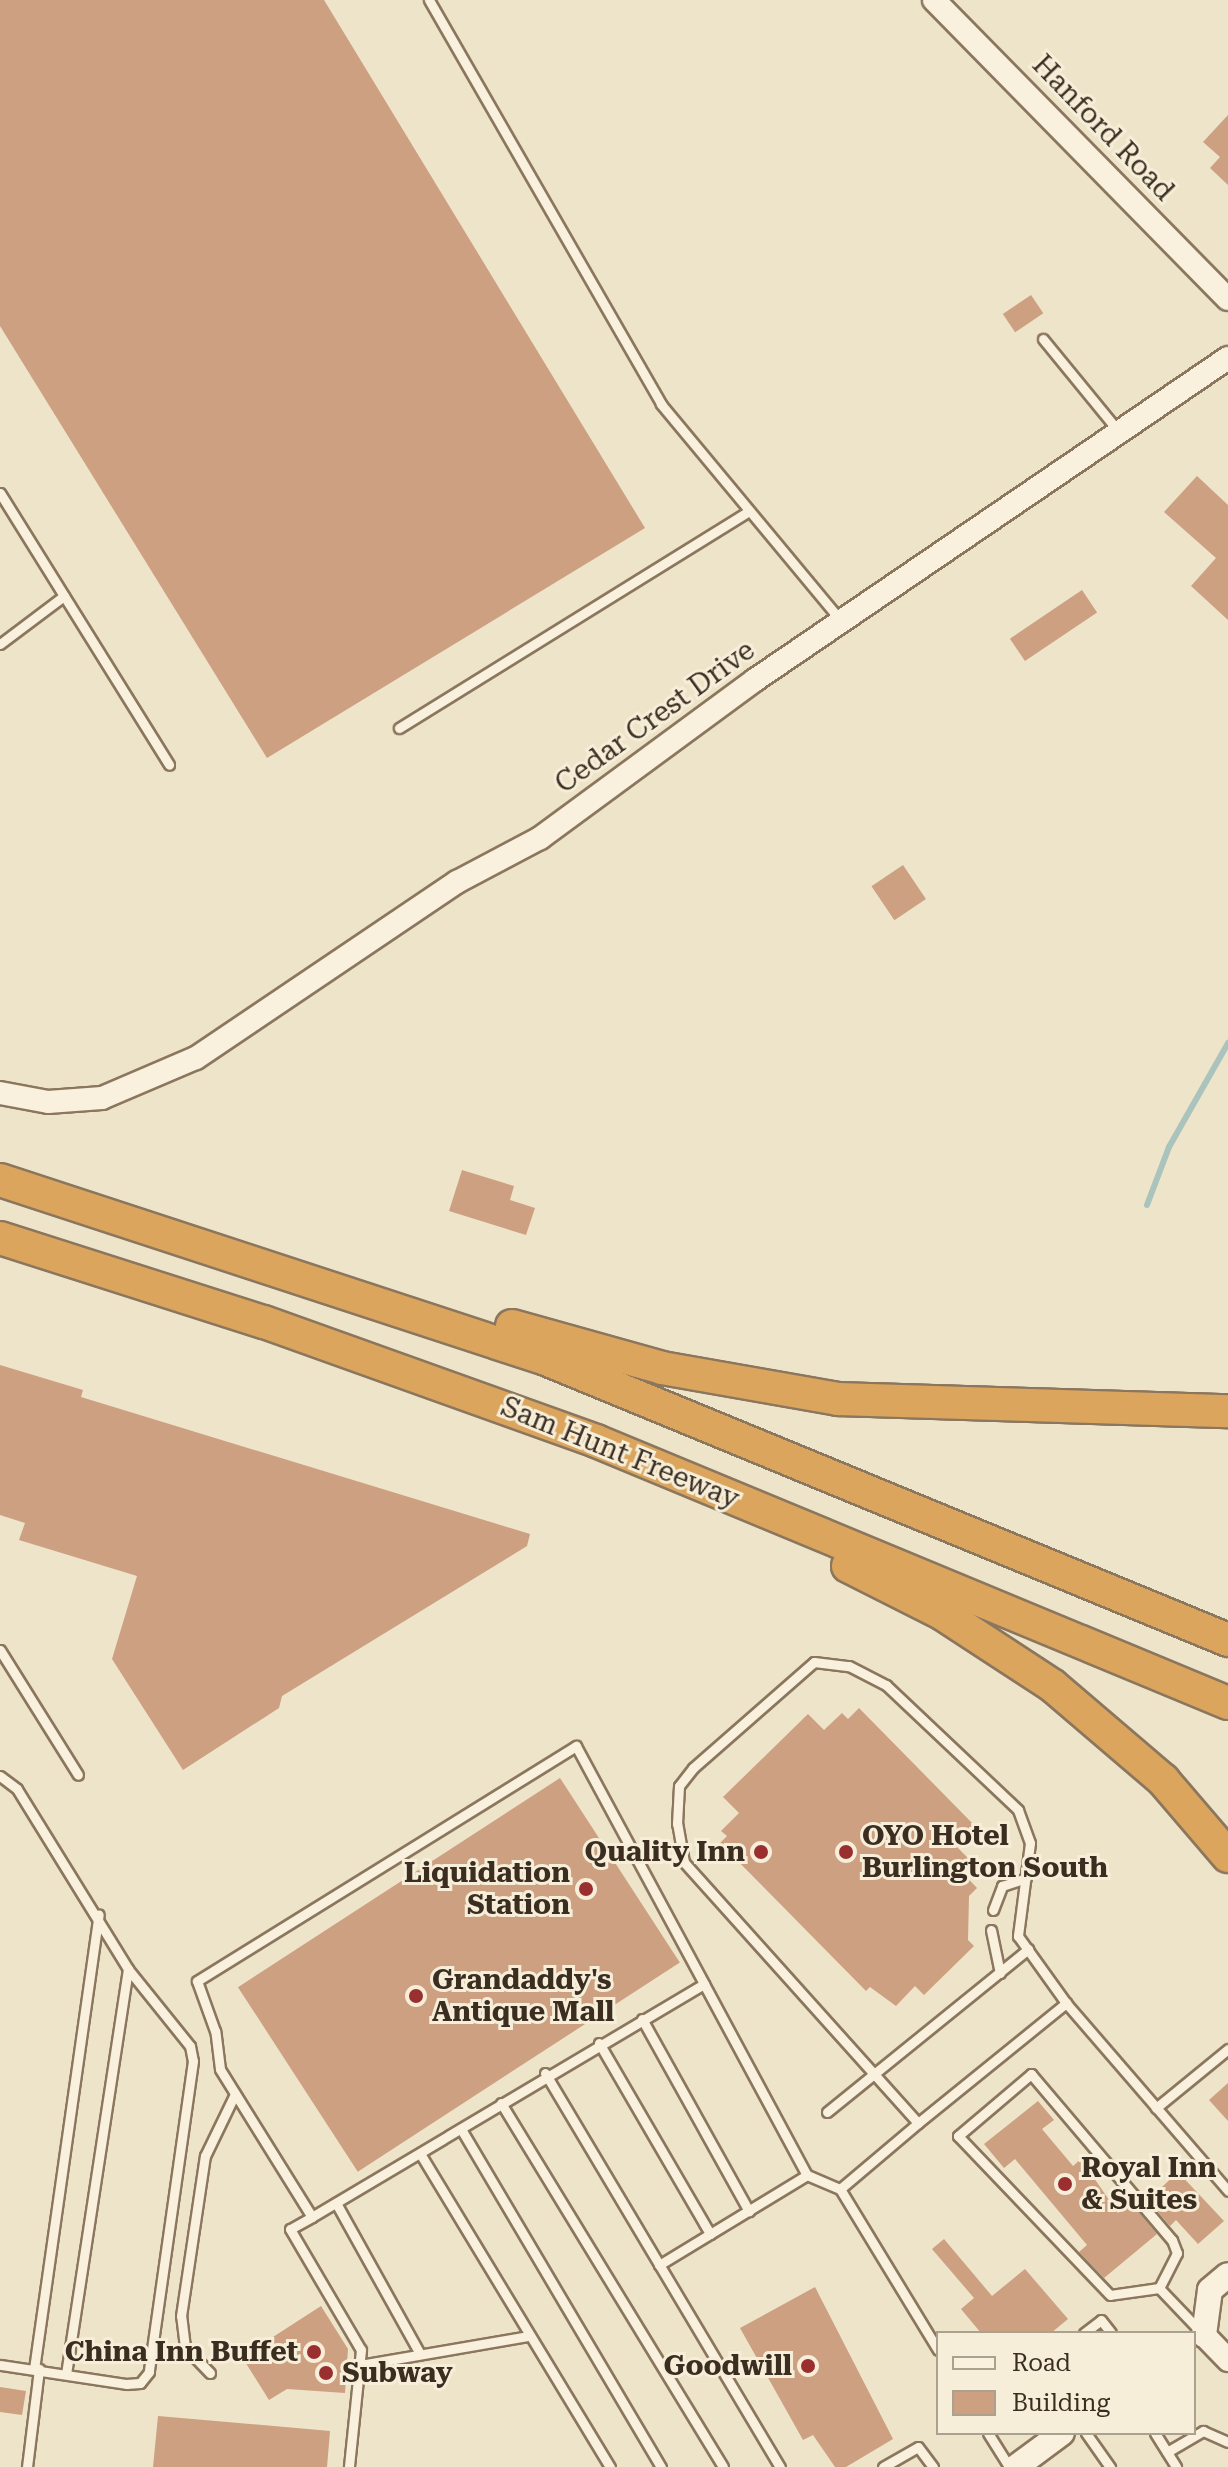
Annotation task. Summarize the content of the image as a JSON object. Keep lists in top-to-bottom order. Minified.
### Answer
{"streets":{"highway":["Sam Hunt Freeway"],"street":["Hanford Road","Cedar Crest Drive"]},"places":["Quality Inn","OYO Hotel Burlington South","Liquidation Station","Grandaddy's Antique Mall","Royal Inn & Suites","China Inn Buffet","Goodwill","Subway"],"legend":["Road","Building"]}
